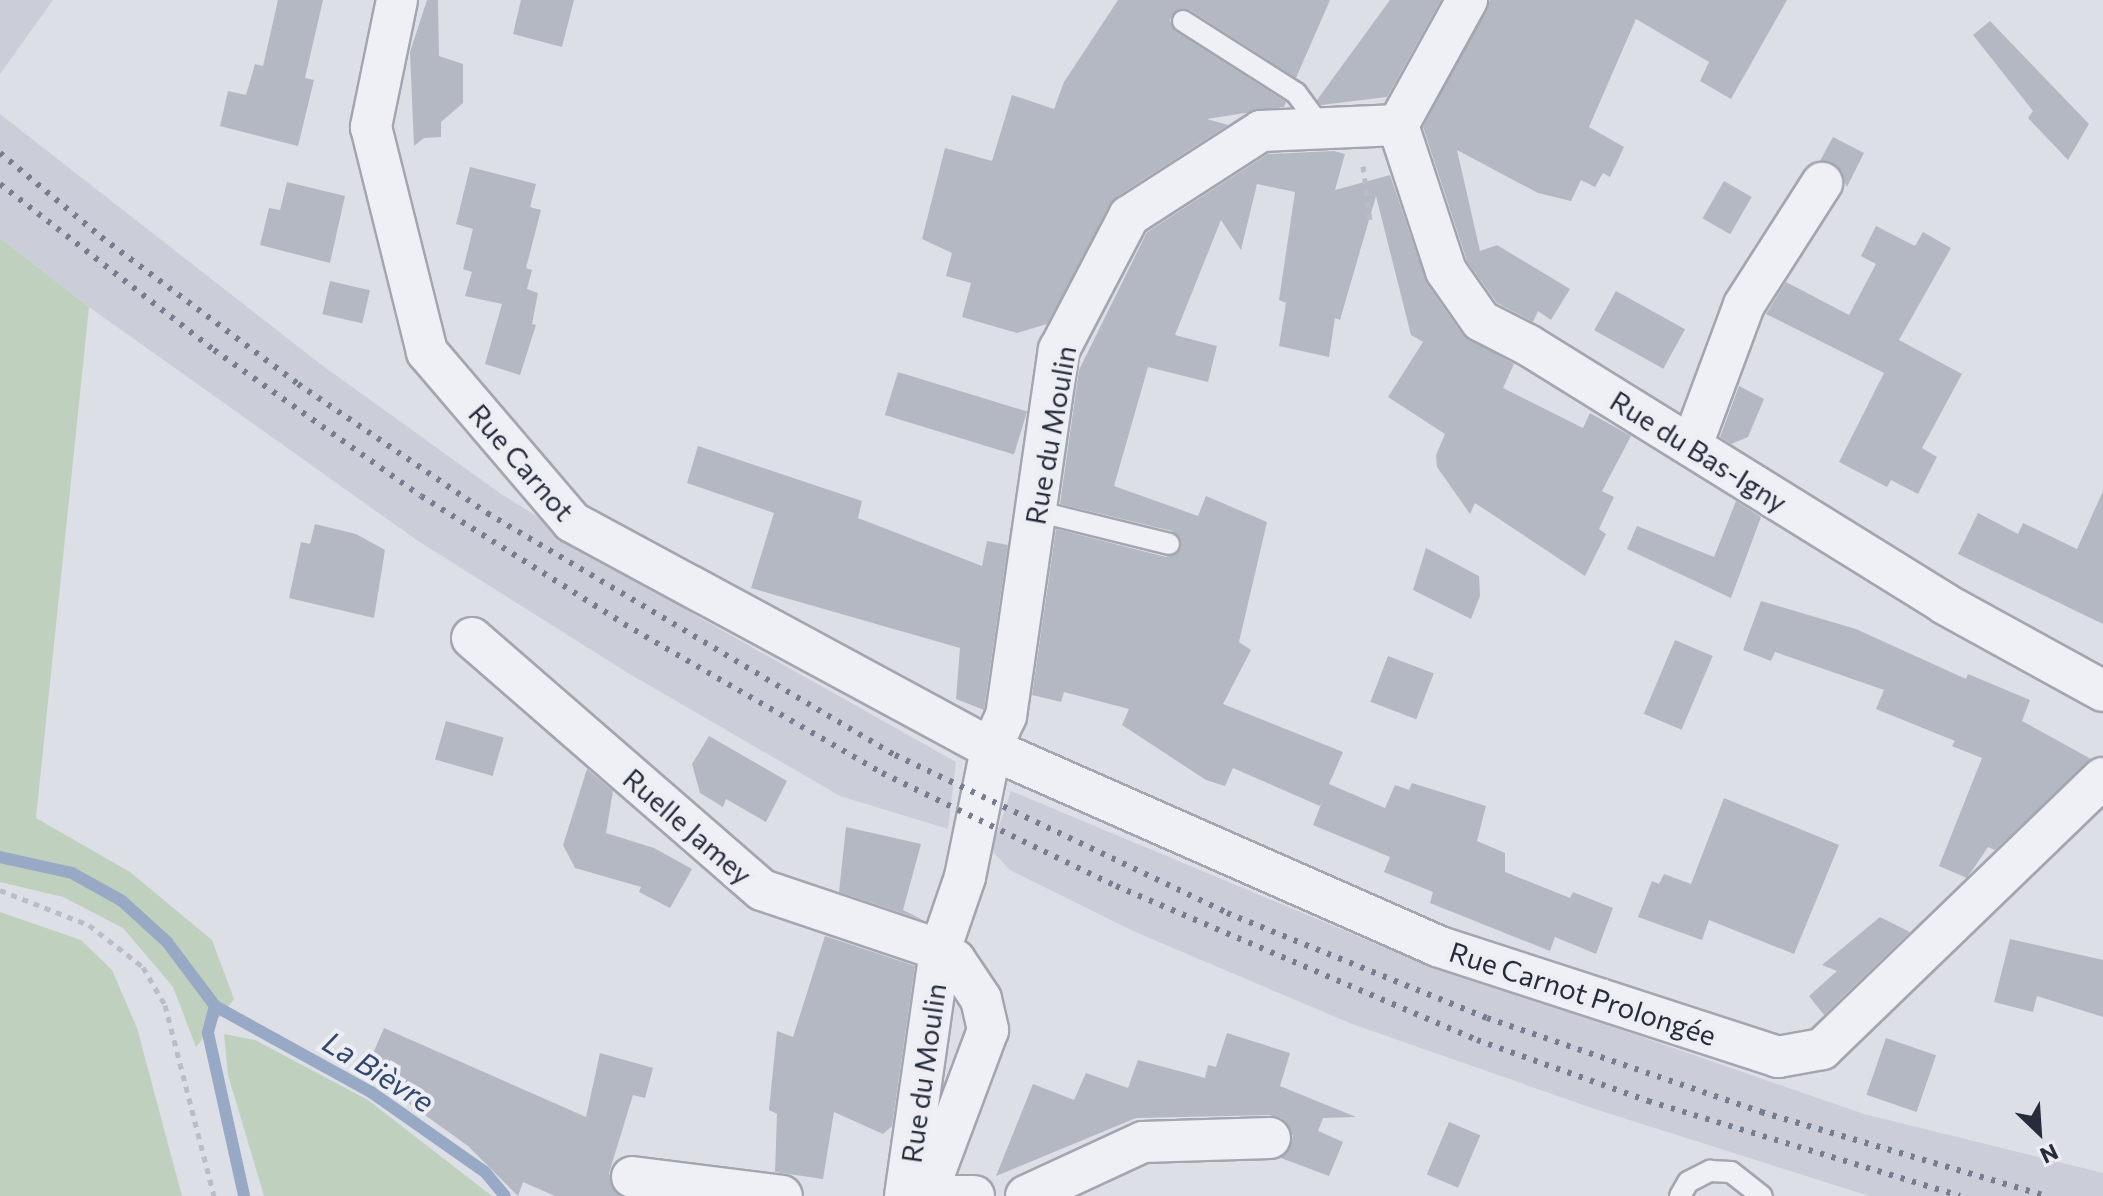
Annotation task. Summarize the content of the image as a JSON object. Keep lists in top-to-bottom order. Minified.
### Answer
{"streets":{"street":["Rue du Moulin","Rue du Bas-Igny","Rue Carnot","Ruelle Jamey","Rue Carnot Prolongée"]},"crossings":[["Rue du Moulin","Rue du Bas-Igny"],["Rue du Moulin","Rue Carnot"],["Rue du Moulin","Ruelle Jamey"],["Rue du Moulin","Rue Carnot Prolongée"],["Rue Carnot","Rue Carnot Prolongée"]],"water":["La Bièvre"],"north":"bottom right"}
